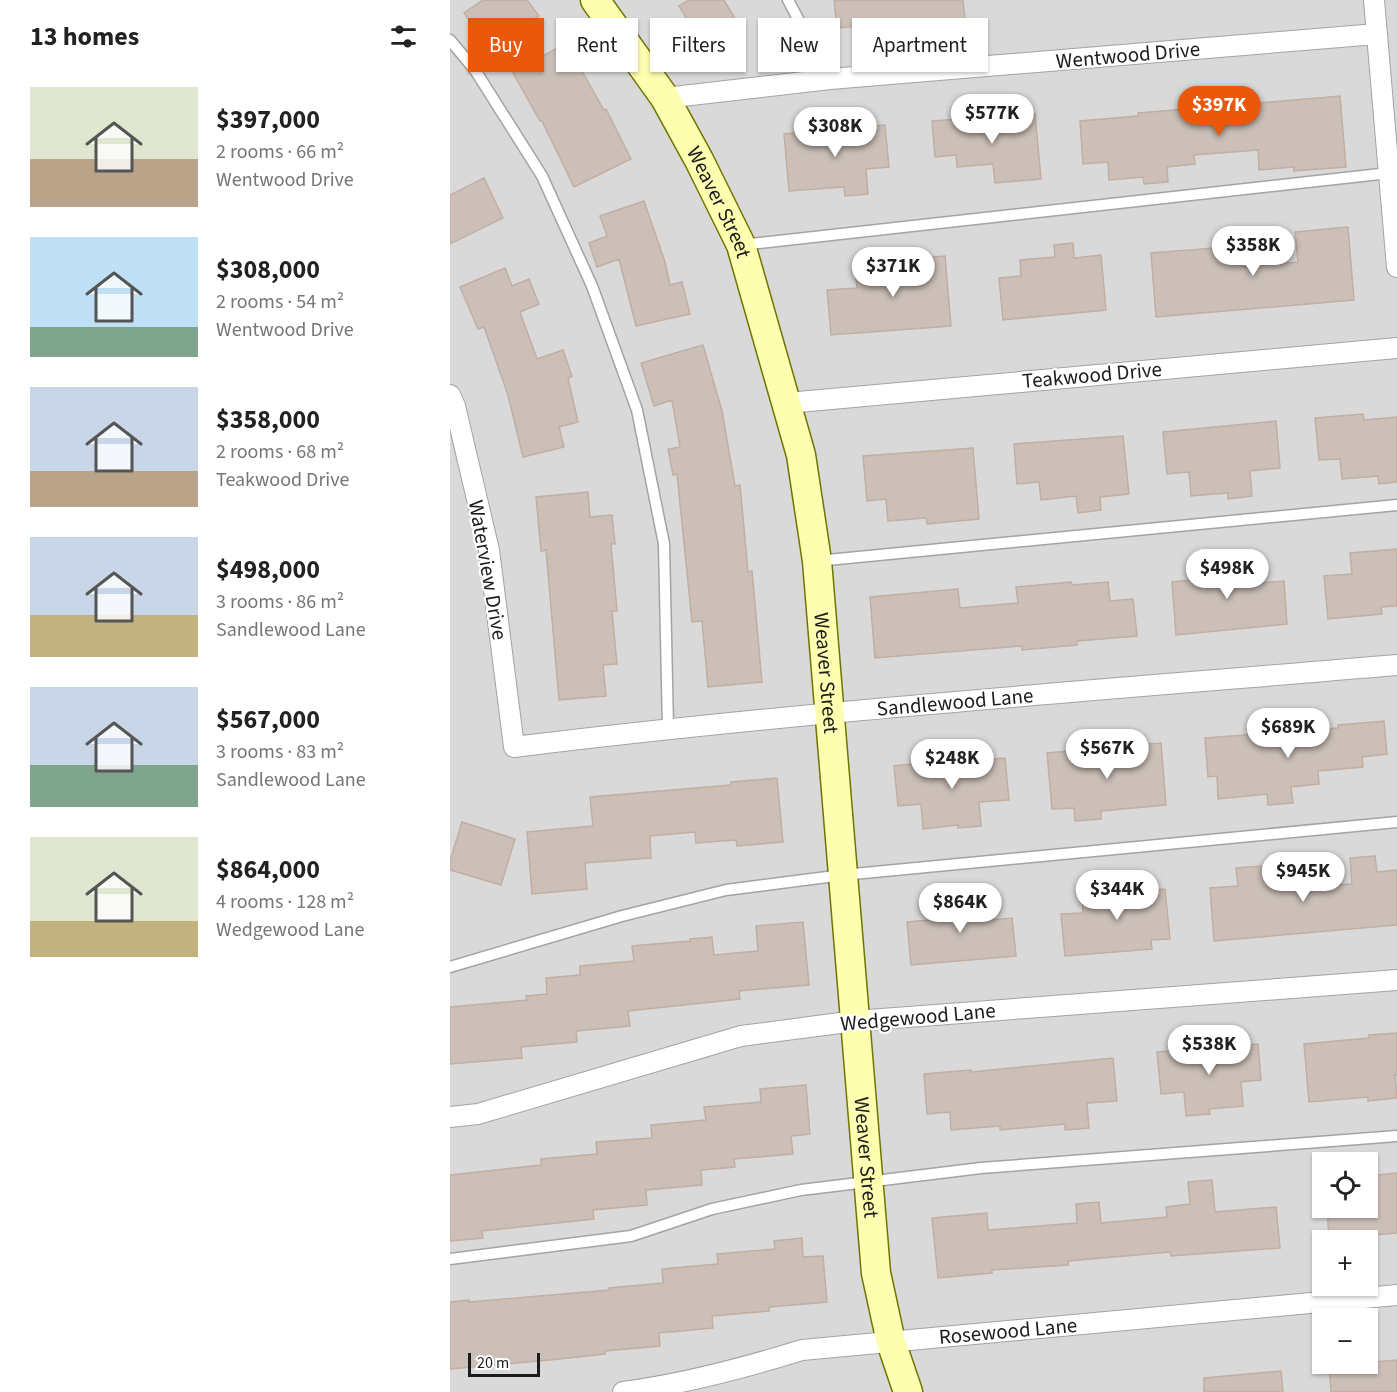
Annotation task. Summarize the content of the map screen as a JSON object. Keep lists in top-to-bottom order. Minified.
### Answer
{"streets":{"street":["Wentwood Drive","Weaver Street","Teakwood Drive","Waterview Drive","Sandlewood Lane","Wedgewood Lane","Rosewood Lane"]},"crossings":[["Wentwood Drive","Weaver Street"],["Weaver Street","Teakwood Drive"],["Weaver Street","Sandlewood Lane"],["Weaver Street","Wedgewood Lane"],["Weaver Street","Rosewood Lane"],["Waterview Drive","Sandlewood Lane"]],"scale_bar":"20 m","page":{"heading":"13 homes","chip":["Buy","Rent","Filters","New","Apartment"],"list":[{"name":"$397,000","note":"2 rooms · 66 m² · Wentwood Drive"},{"name":"$308,000","note":"2 rooms · 54 m² · Wentwood Drive"},{"name":"$358,000","note":"2 rooms · 68 m² · Teakwood Drive"},{"name":"$498,000","note":"3 rooms · 86 m² · Sandlewood Lane"},{"name":"$567,000","note":"3 rooms · 83 m² · Sandlewood Lane"},{"name":"$864,000","note":"4 rooms · 128 m² · Wedgewood Lane"}],"price":["$397K","$577K","$308K","$358K","$371K","$498K","$689K","$567K","$248K","$945K","$344K","$864K","$538K"],"map_buttons":["+","−"],"scale":"20 m"}}
